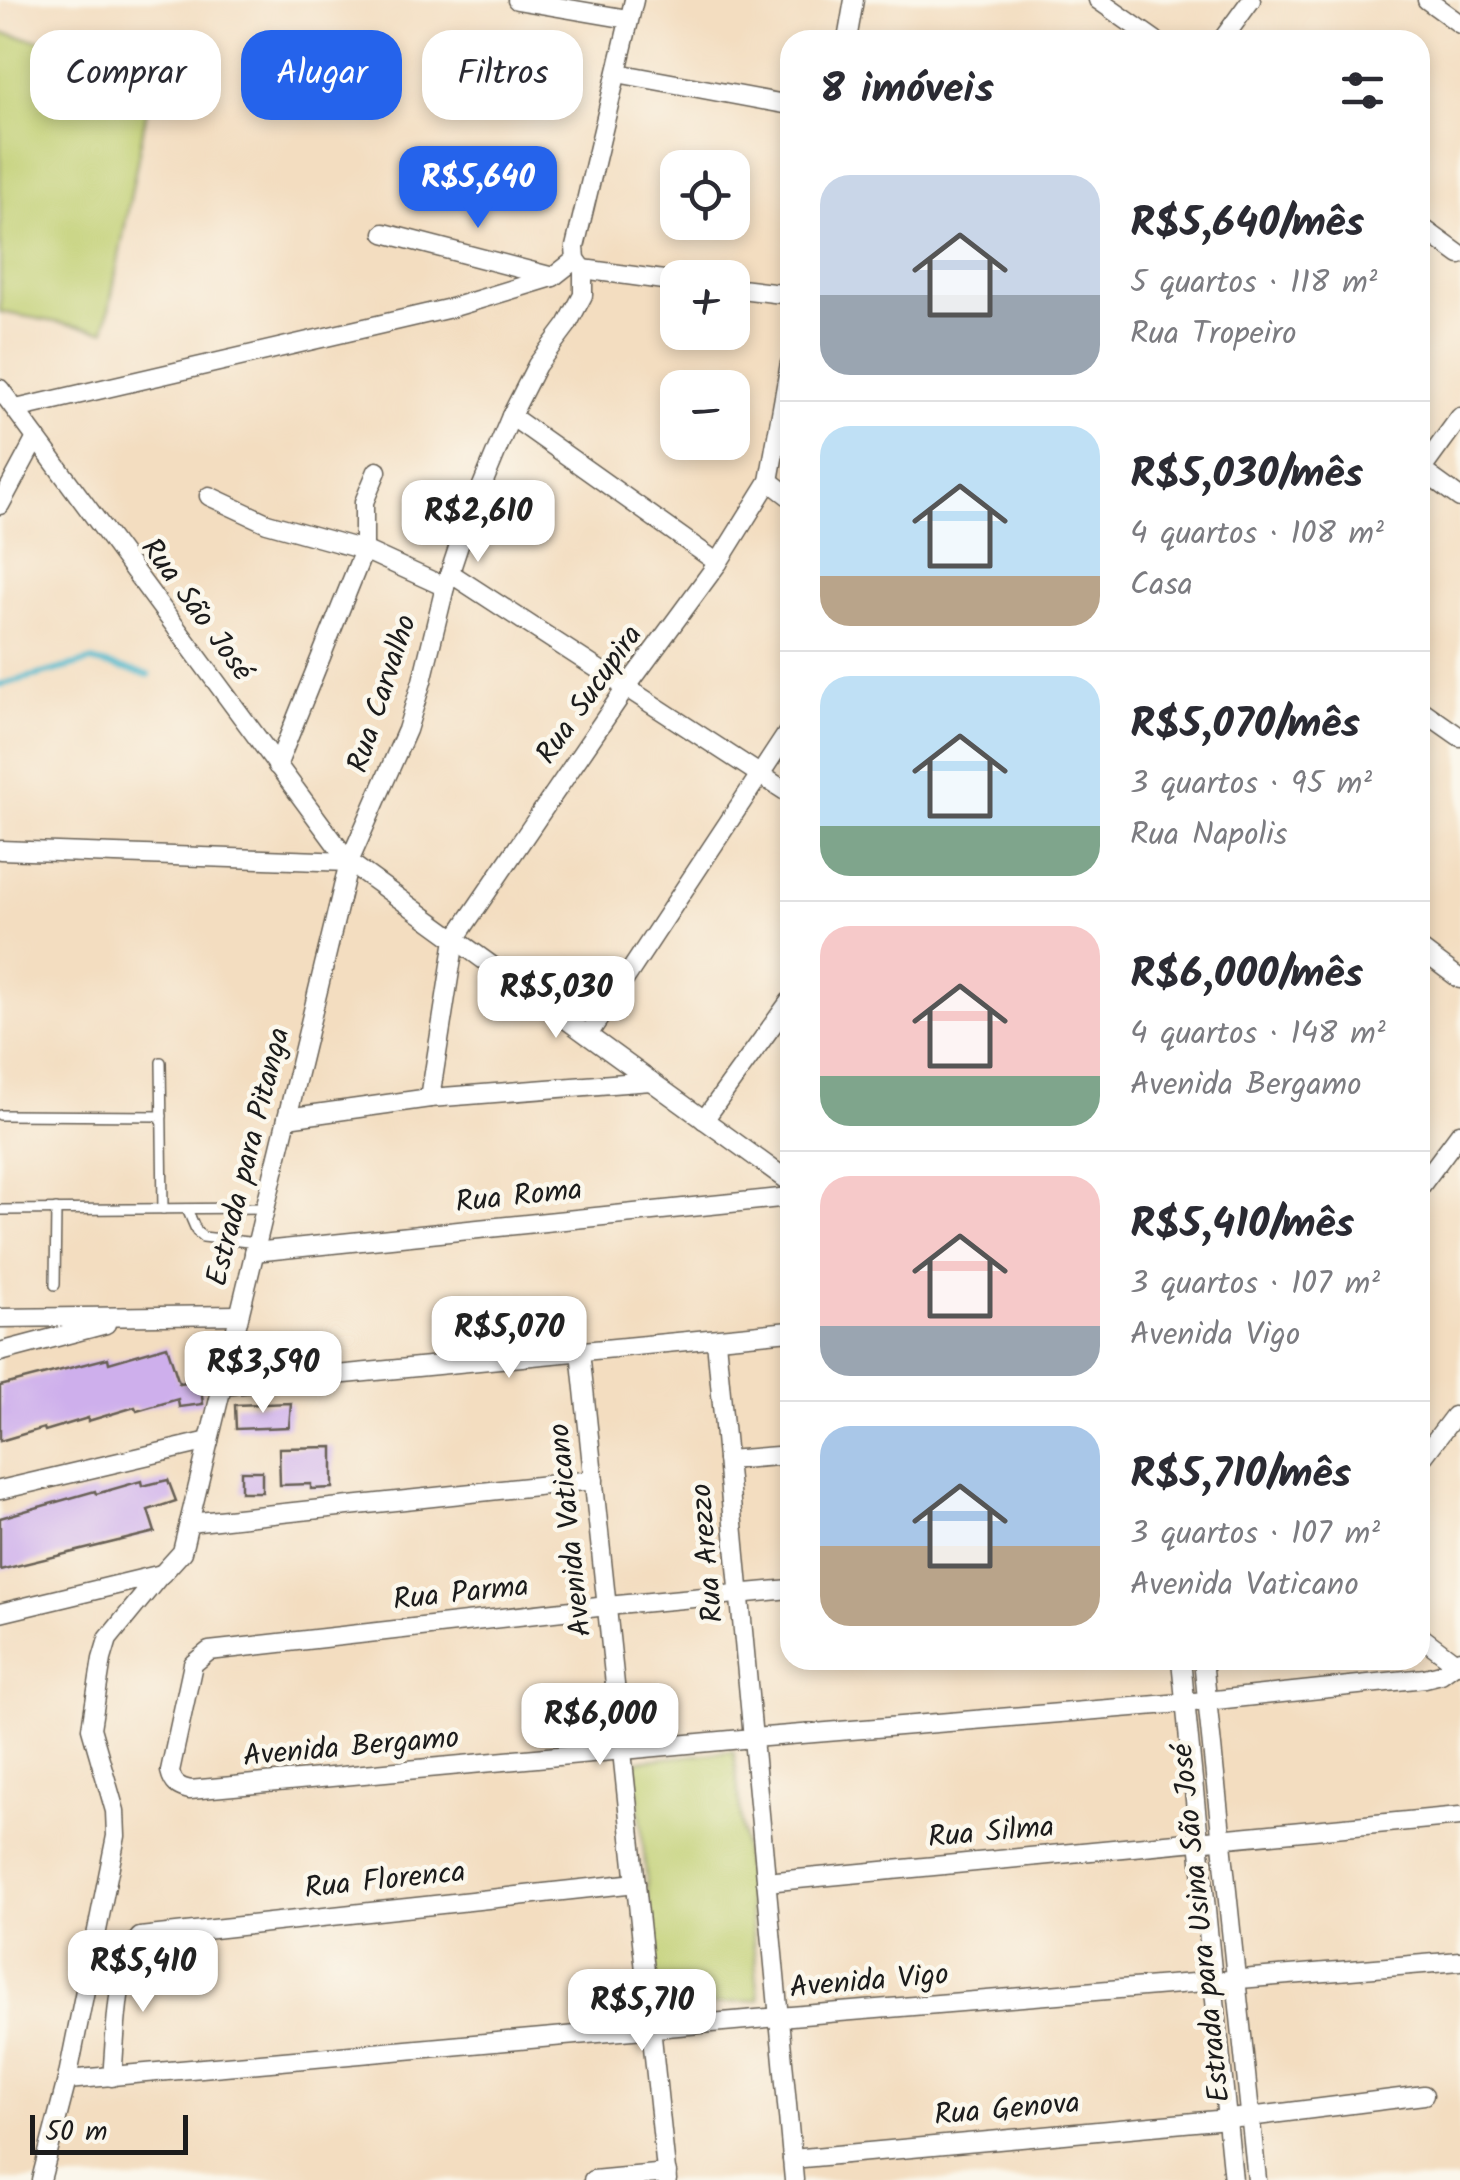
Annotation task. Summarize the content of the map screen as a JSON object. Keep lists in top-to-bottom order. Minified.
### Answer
{"streets":{"street":["Rua São José","Rua Carvalho","Rua Sucupira","Estrada para Pitanga","Rua Roma","Avenida Vaticano","Rua Arezzo","Rua Parma","Avenida Bergamo","Rua Silma","Rua Florenca","Estrada para Usina São José","Avenida Vigo","Rua Genova"]},"crossings":[["Rua São José","Rua Carvalho"],["Rua São José","Estrada para Pitanga"],["Rua Carvalho","Estrada para Pitanga"],["Estrada para Pitanga","Rua Roma"],["Estrada para Pitanga","Avenida Vigo"],["Avenida Vaticano","Rua Parma"],["Avenida Vaticano","Avenida Bergamo"],["Avenida Vaticano","Rua Florenca"],["Avenida Vaticano","Avenida Vigo"],["Rua Arezzo","Rua Parma"],["Rua Arezzo","Avenida Bergamo"],["Rua Arezzo","Rua Silma"],["Rua Arezzo","Avenida Vigo"],["Rua Arezzo","Rua Genova"],["Rua Parma","Avenida Bergamo"],["Avenida Bergamo","Estrada para Usina São José"],["Rua Silma","Estrada para Usina São José"],["Rua Florenca","Avenida Vigo"],["Estrada para Usina São José","Avenida Vigo"],["Estrada para Usina São José","Rua Genova"]],"scale_bar":"50 m","page":{"chip":["Comprar","Alugar","Filtros"],"heading":"8 imóveis","price":["R$5,640","R$2,610","R$5,030","R$5,070","R$3,590","R$6,000","R$5,410","R$5,710"],"map_buttons":["+","−"],"list":[{"name":"R$5,640/mês","note":"5 quartos · 118 m² · Rua Tropeiro"},{"name":"R$5,030/mês","note":"4 quartos · 108 m² · Casa"},{"name":"R$5,070/mês","note":"3 quartos · 95 m² · Rua Napolis"},{"name":"R$6,000/mês","note":"4 quartos · 148 m² · Avenida Bergamo"},{"name":"R$5,410/mês","note":"3 quartos · 107 m² · Avenida Vigo"},{"name":"R$5,710/mês","note":"3 quartos · 107 m² · Avenida Vaticano"}],"scale":"50 m"}}
